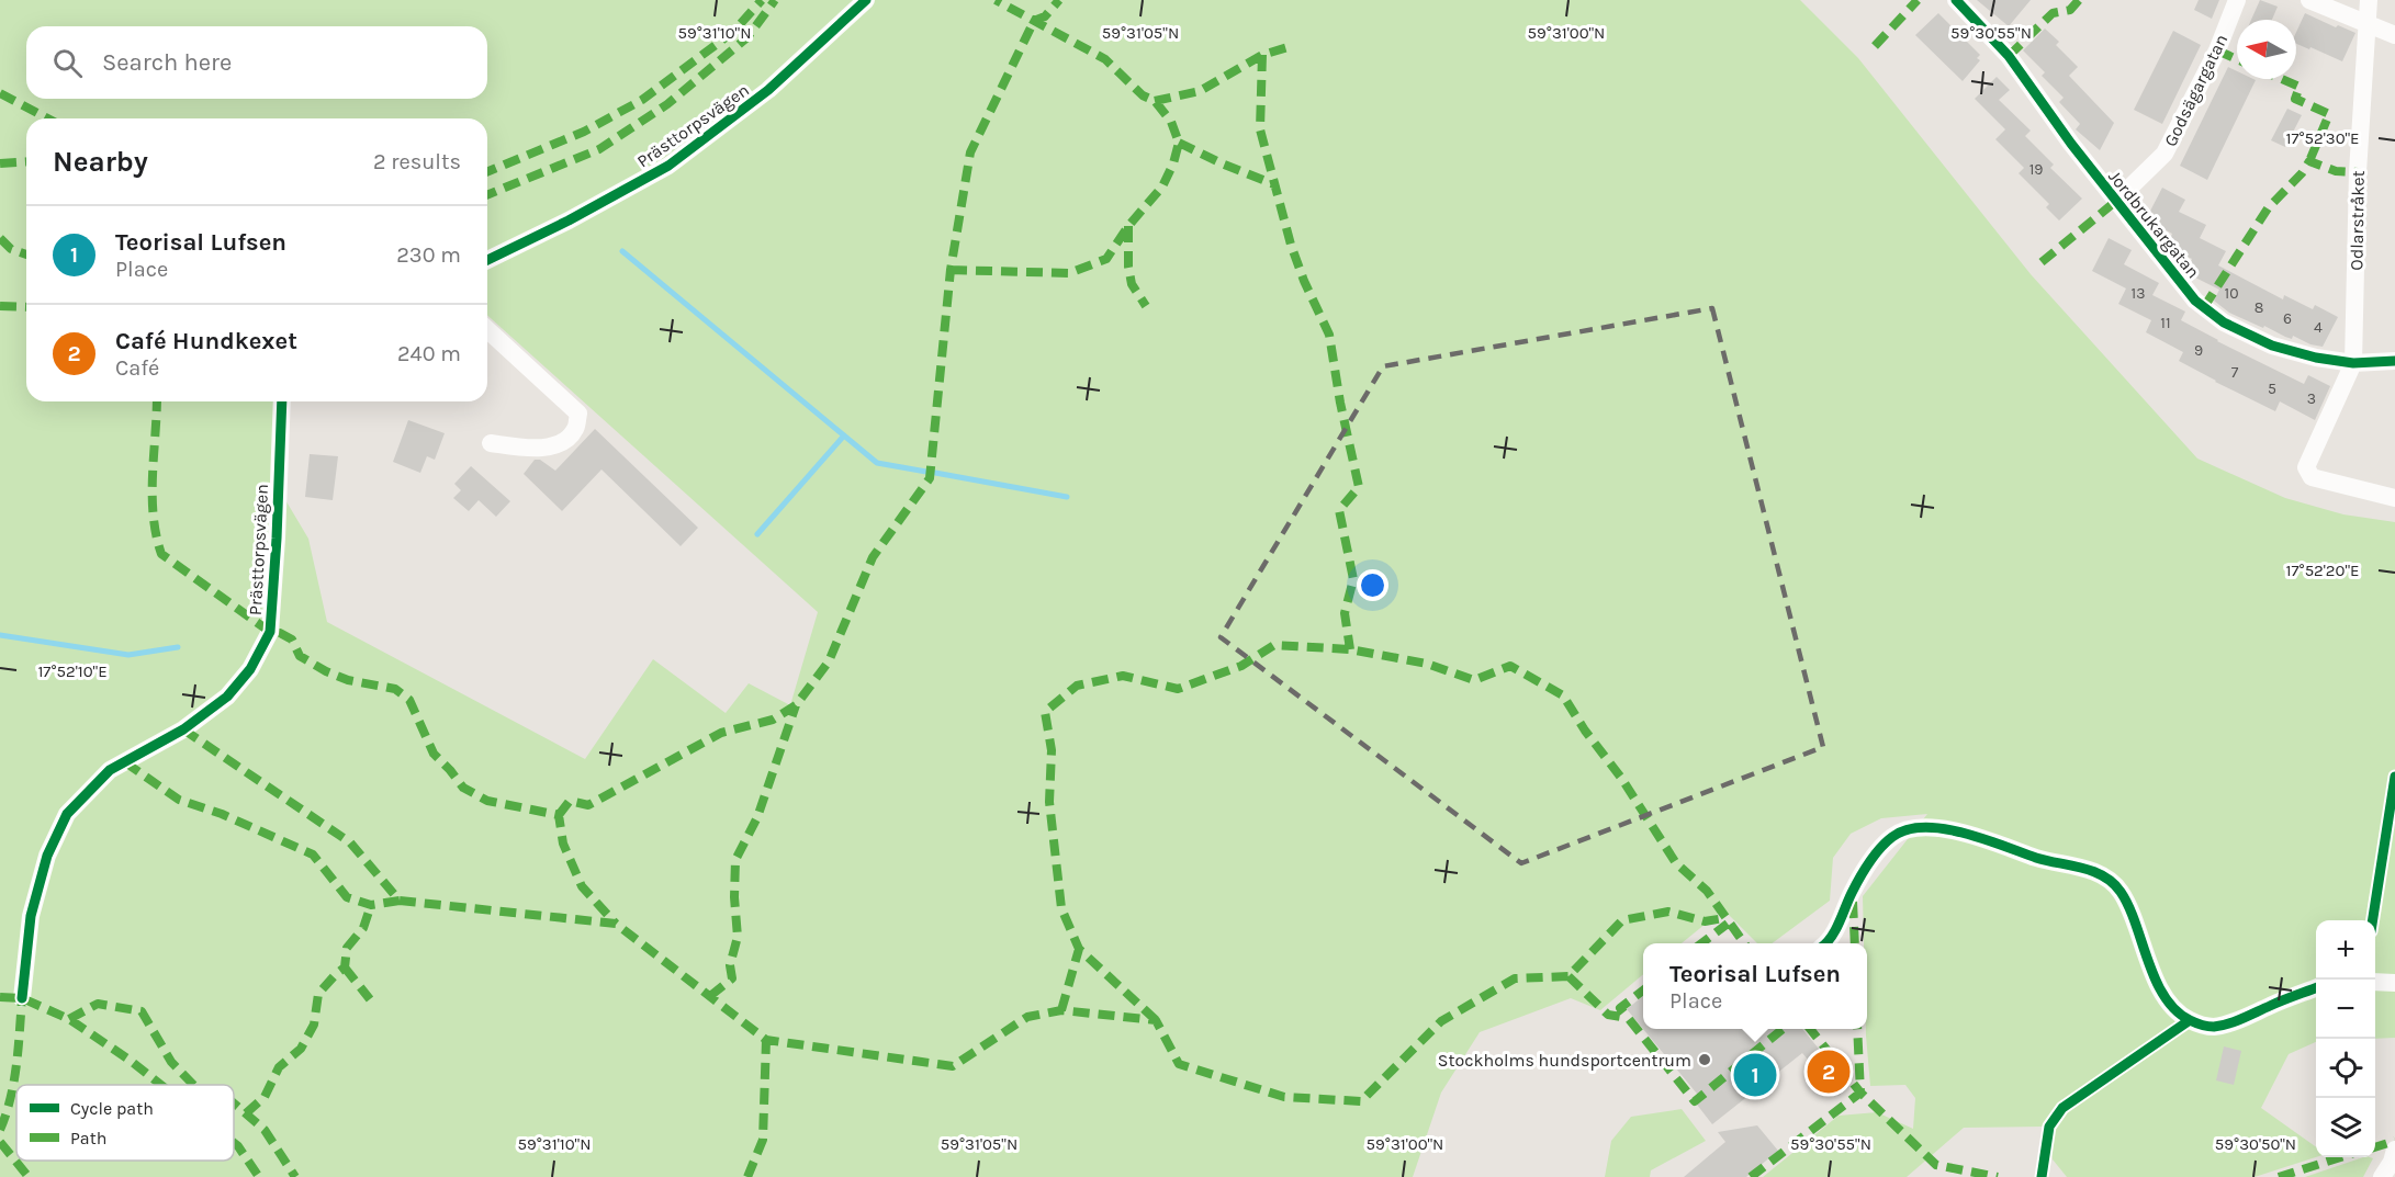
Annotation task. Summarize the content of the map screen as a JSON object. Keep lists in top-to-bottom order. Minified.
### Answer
{"streets":{"street":["Godsägargatan","Prästtorpsvägen","Odlarstråket","Jordbrukargatan"]},"crossings":[["Godsägargatan","Jordbrukargatan"],["Odlarstråket","Jordbrukargatan"]],"places":["Stockholms hundsportcentrum"],"house_numbers":["19","13","10","8","6","11","4","9","7","5","3"],"legend":["Cycle path","Path"],"north":"left","page":{"search":"Search here","heading":["Nearby","2 results"],"list":[{"mark":"1","name":"Teorisal Lufsen","note":"Place","value":"230 m"},{"mark":"2","name":"Café Hundkexet","note":"Café","value":"240 m"}],"map_buttons":["+","−"],"popup":["Teorisal Lufsen","Place"],"pins":["2","1"]},"coordinates":["59°31'10\"N","59°31'05\"N","59°31'00\"N","59°30'55\"N","17°52'30\"E","17°52'20\"E","17°52'10\"E","59°30'50\"N"]}
